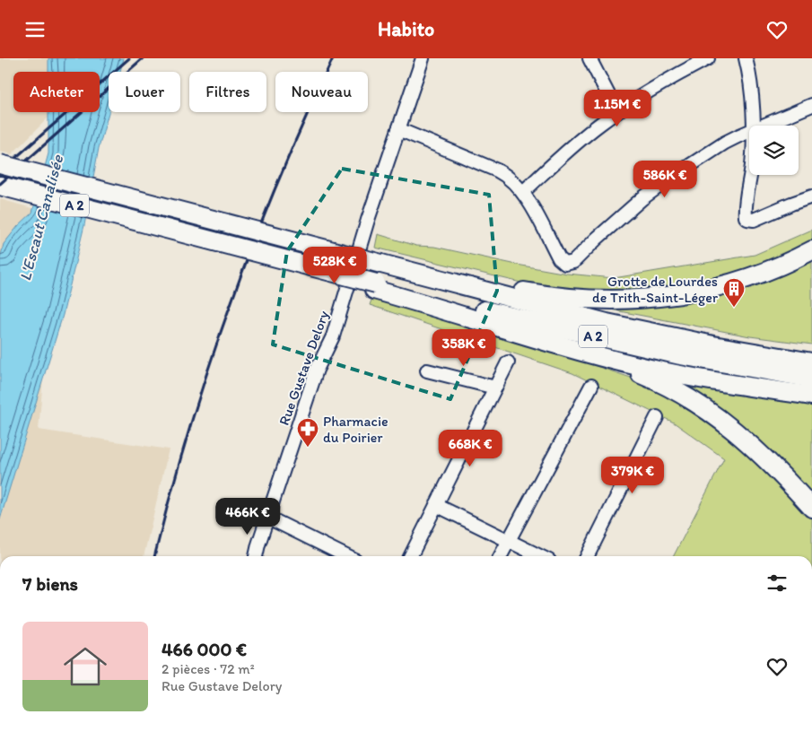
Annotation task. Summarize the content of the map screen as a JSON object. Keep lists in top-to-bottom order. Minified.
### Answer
{"streets":{"highway":["A 2"],"street":["Rue Gustave Delory"]},"water":["L'Escaut Canalisée"],"places":{"building":["Grotte de Lourdes de Trith-Saint-Léger"],"pharmacy":["Pharmacie du Poirier"]},"page":{"header":"Habito","chip":["Acheter","Louer","Filtres","Nouveau"],"price":["1.15M €","586K €","528K €","358K €","668K €","379K €","466K €"],"heading":"7 biens","list":[{"name":"466 000 €","note":"2 pièces · 72 m² · Rue Gustave Delory"}]}}
